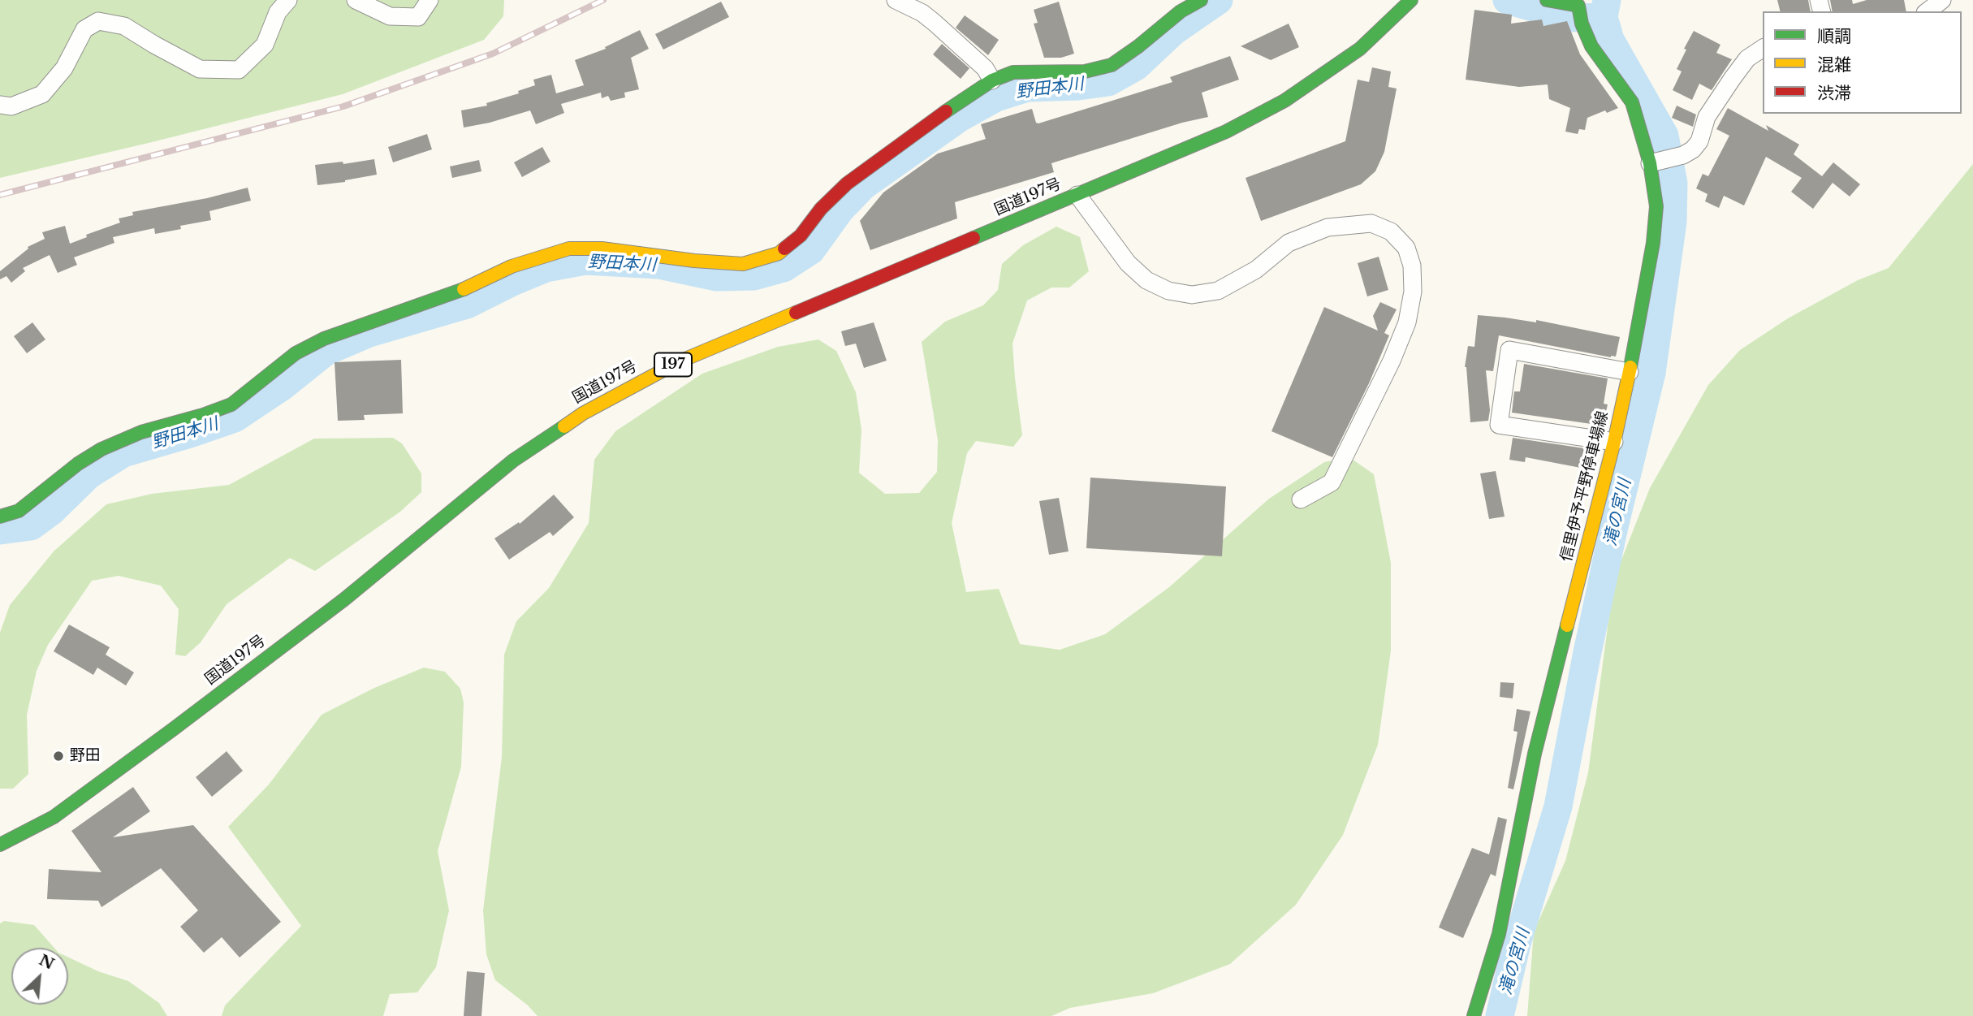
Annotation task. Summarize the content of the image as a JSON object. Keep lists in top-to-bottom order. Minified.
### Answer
{"streets":{"main road":["国道197号","197","信里伊予平野停車場線"]},"water":["野田本川","滝の宮川"],"places":["野田"],"legend":["順調","混雑","渋滞"],"north":"top right"}
